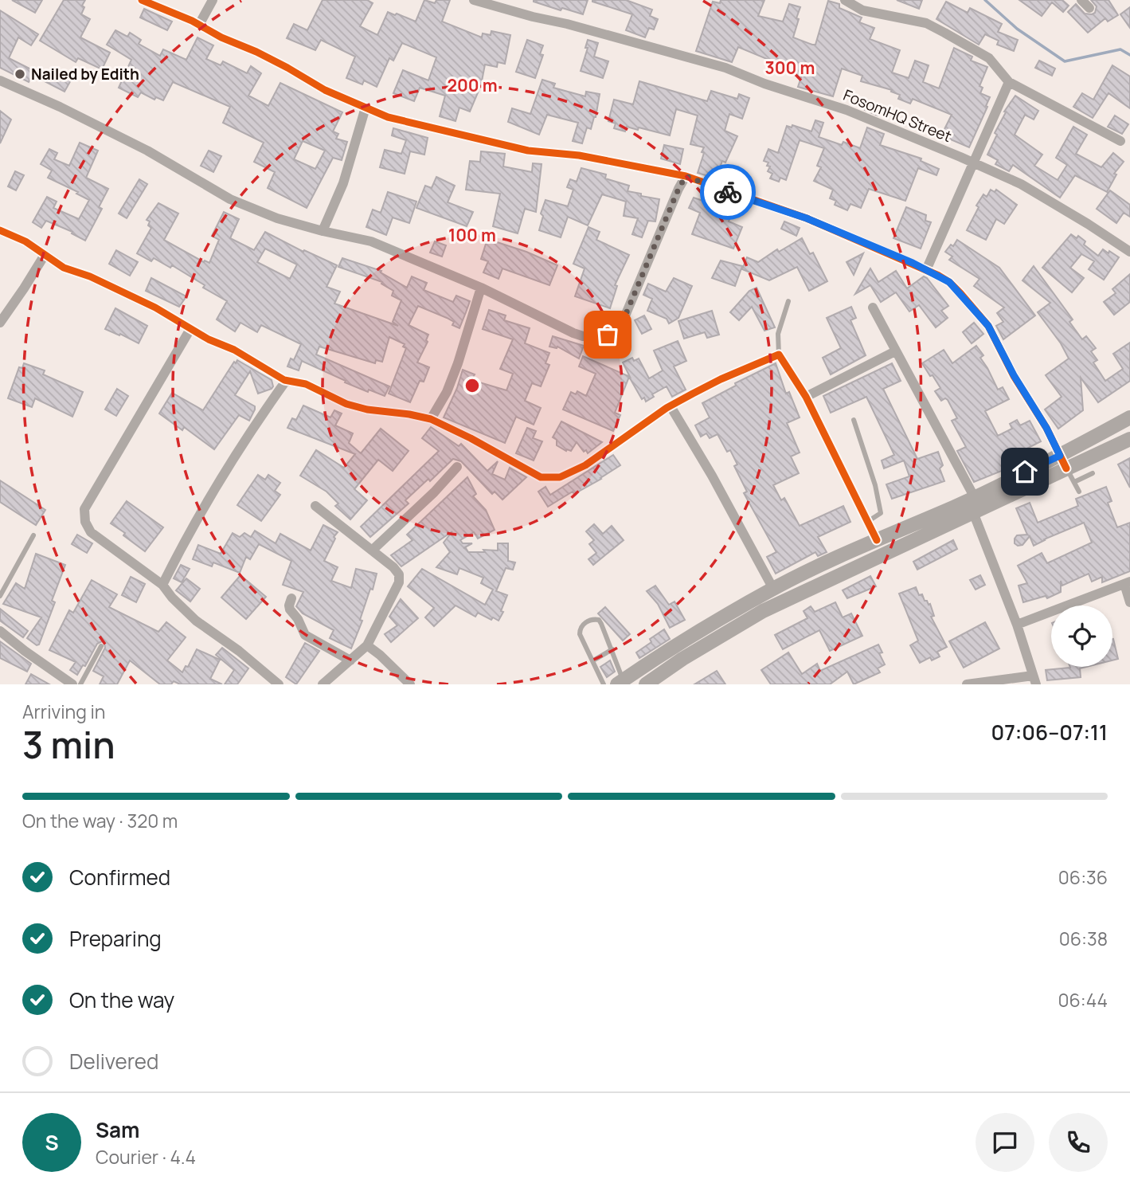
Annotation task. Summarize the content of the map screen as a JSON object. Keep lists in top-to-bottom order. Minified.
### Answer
{"streets":{"street":["FosomHQ Street"]},"places":["Nailed by Edith"],"page":{"heading":["3 min","Arriving in","07:06–07:11"],"panel":["Sam","Courier · 4.4"],"bar":"On the way · 320 m","list":[["Confirmed","06:36"],["Preparing","06:38"],["On the way","06:44"],"Delivered"],"round":"S"},"rings":["300 m","200 m","100 m"]}
